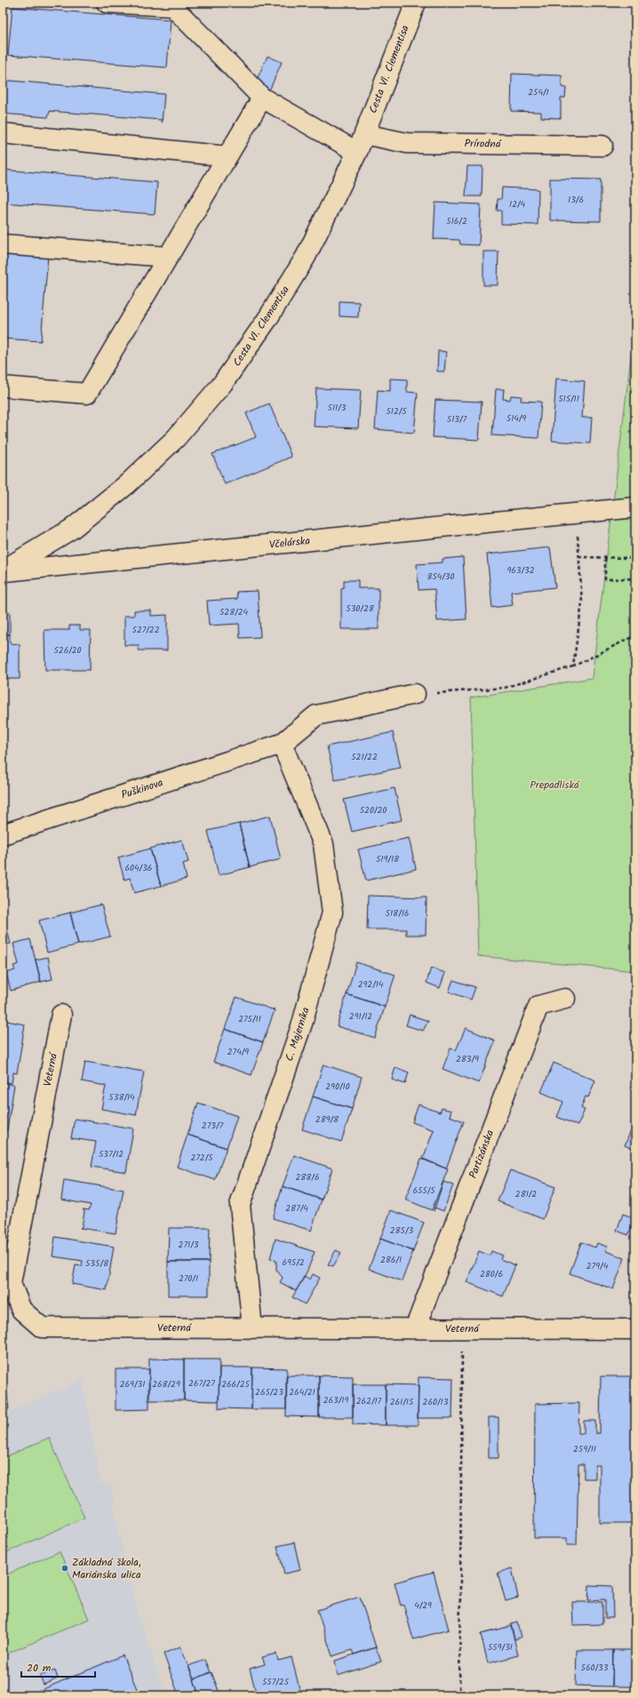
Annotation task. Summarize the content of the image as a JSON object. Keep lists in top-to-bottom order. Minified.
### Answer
{"streets":{"street":["Cesta Vl. Clementisa","Prírodná","Včelárska","Puškinova","C. Majerníka","Veterná","Partizánska"]},"crossings":[["Cesta Vl. Clementisa","Prírodná"],["Cesta Vl. Clementisa","Včelárska"],["Puškinova","C. Majerníka"],["C. Majerníka","Veterná"],["Veterná","Partizánska"]],"parks":["Prepadliská"],"places":["Základná škola, Mariánska ulica"],"house_numbers":["254/1","13/6","12/4","516/2","515/11","511/3","512/5","514/9","513/7","963/32","854/30","530/28","528/24","527/22","526/20","521/22","520/20","519/18","604/36","518/16","292/14","291/12","275/11","274/9","283/9","290/10","538/14","289/8","273/7","537/12","272/5","288/6","655/5","281/2","287/4","285/3","271/3","286/1","695/2","535/8","279/4","280/6","270/1","267/27","269/31","268/29","266/25","265/23","264/21","263/19","262/17","261/15","260/13","259/11","4/29","559/31","560/33","557/25"],"scale_bar":"20 m"}
